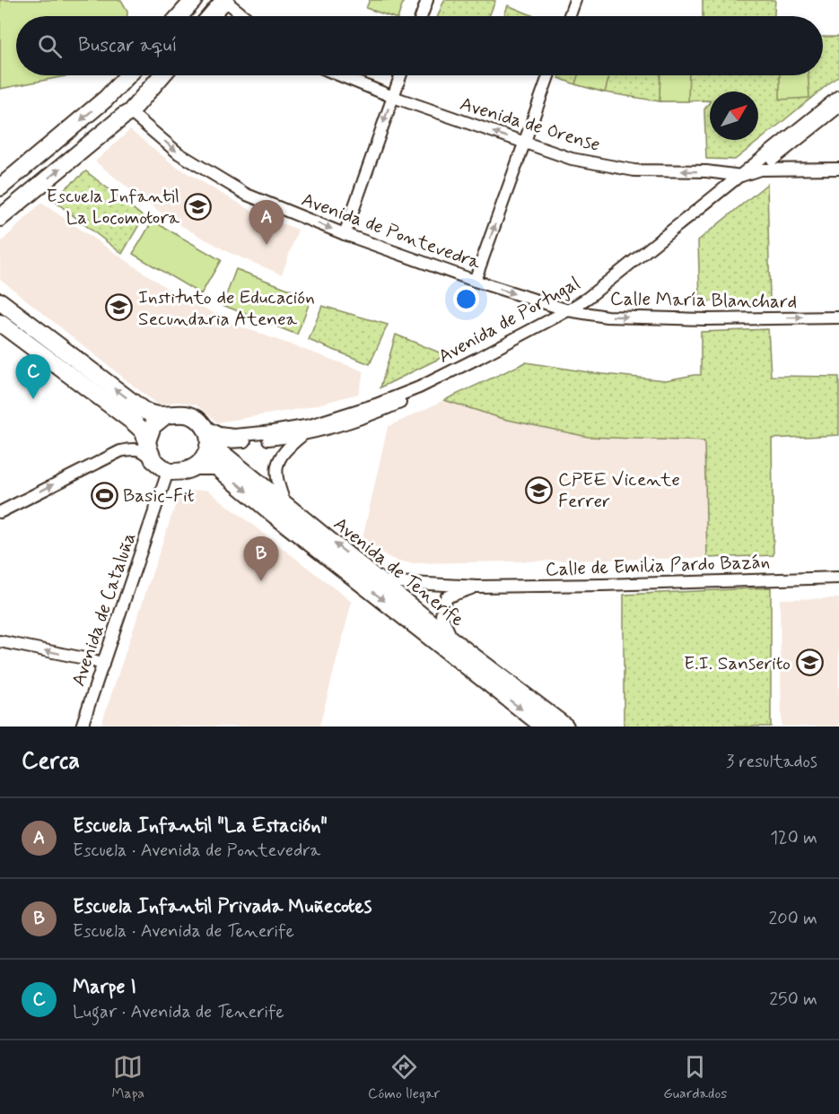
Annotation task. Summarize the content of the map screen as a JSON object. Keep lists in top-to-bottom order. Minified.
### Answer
{"streets":{"main road":["Avenida de Tenerife"],"street":["Avenida de Orense","Avenida de Pontevedra","Calle María Blanchard","Avenida de Portugal","Calle de Emilia Pardo Bazán","Avenida de Cataluña"]},"crossings":[["Avenida de Orense","Avenida de Portugal"],["Avenida de Pontevedra","Calle María Blanchard"],["Avenida de Pontevedra","Avenida de Portugal"],["Calle María Blanchard","Avenida de Portugal"],["Avenida de Portugal","Avenida de Tenerife"],["Avenida de Portugal","Avenida de Cataluña"],["Calle de Emilia Pardo Bazán","Avenida de Tenerife"],["Avenida de Tenerife","Avenida de Cataluña"]],"one_way":["Avenida de Orense","Avenida de Pontevedra","Calle María Blanchard"],"places":{"school or university":["Escuela Infantil La Locomotora","Instituto de Educación Secundaria Atenea","CPEE Vicente Ferrer","E.I. Sanserito"],"sports":["Basic-Fit"]},"north":"top right","page":{"search":"Buscar aquí","pins":["A","C","B"],"heading":["Cerca","3 resultados"],"list":[{"mark":"A","name":"Escuela Infantil \"La Estación\"","note":"Escuela · Avenida de Pontevedra","value":"120 m"},{"mark":"B","name":"Escuela Infantil Privada Muñecotes","note":"Escuela · Avenida de Tenerife","value":"200 m"},{"mark":"C","name":"Marpe I","note":"Lugar · Avenida de Tenerife","value":"250 m"}],"nav":["Mapa","Cómo llegar","Guardados"]}}
